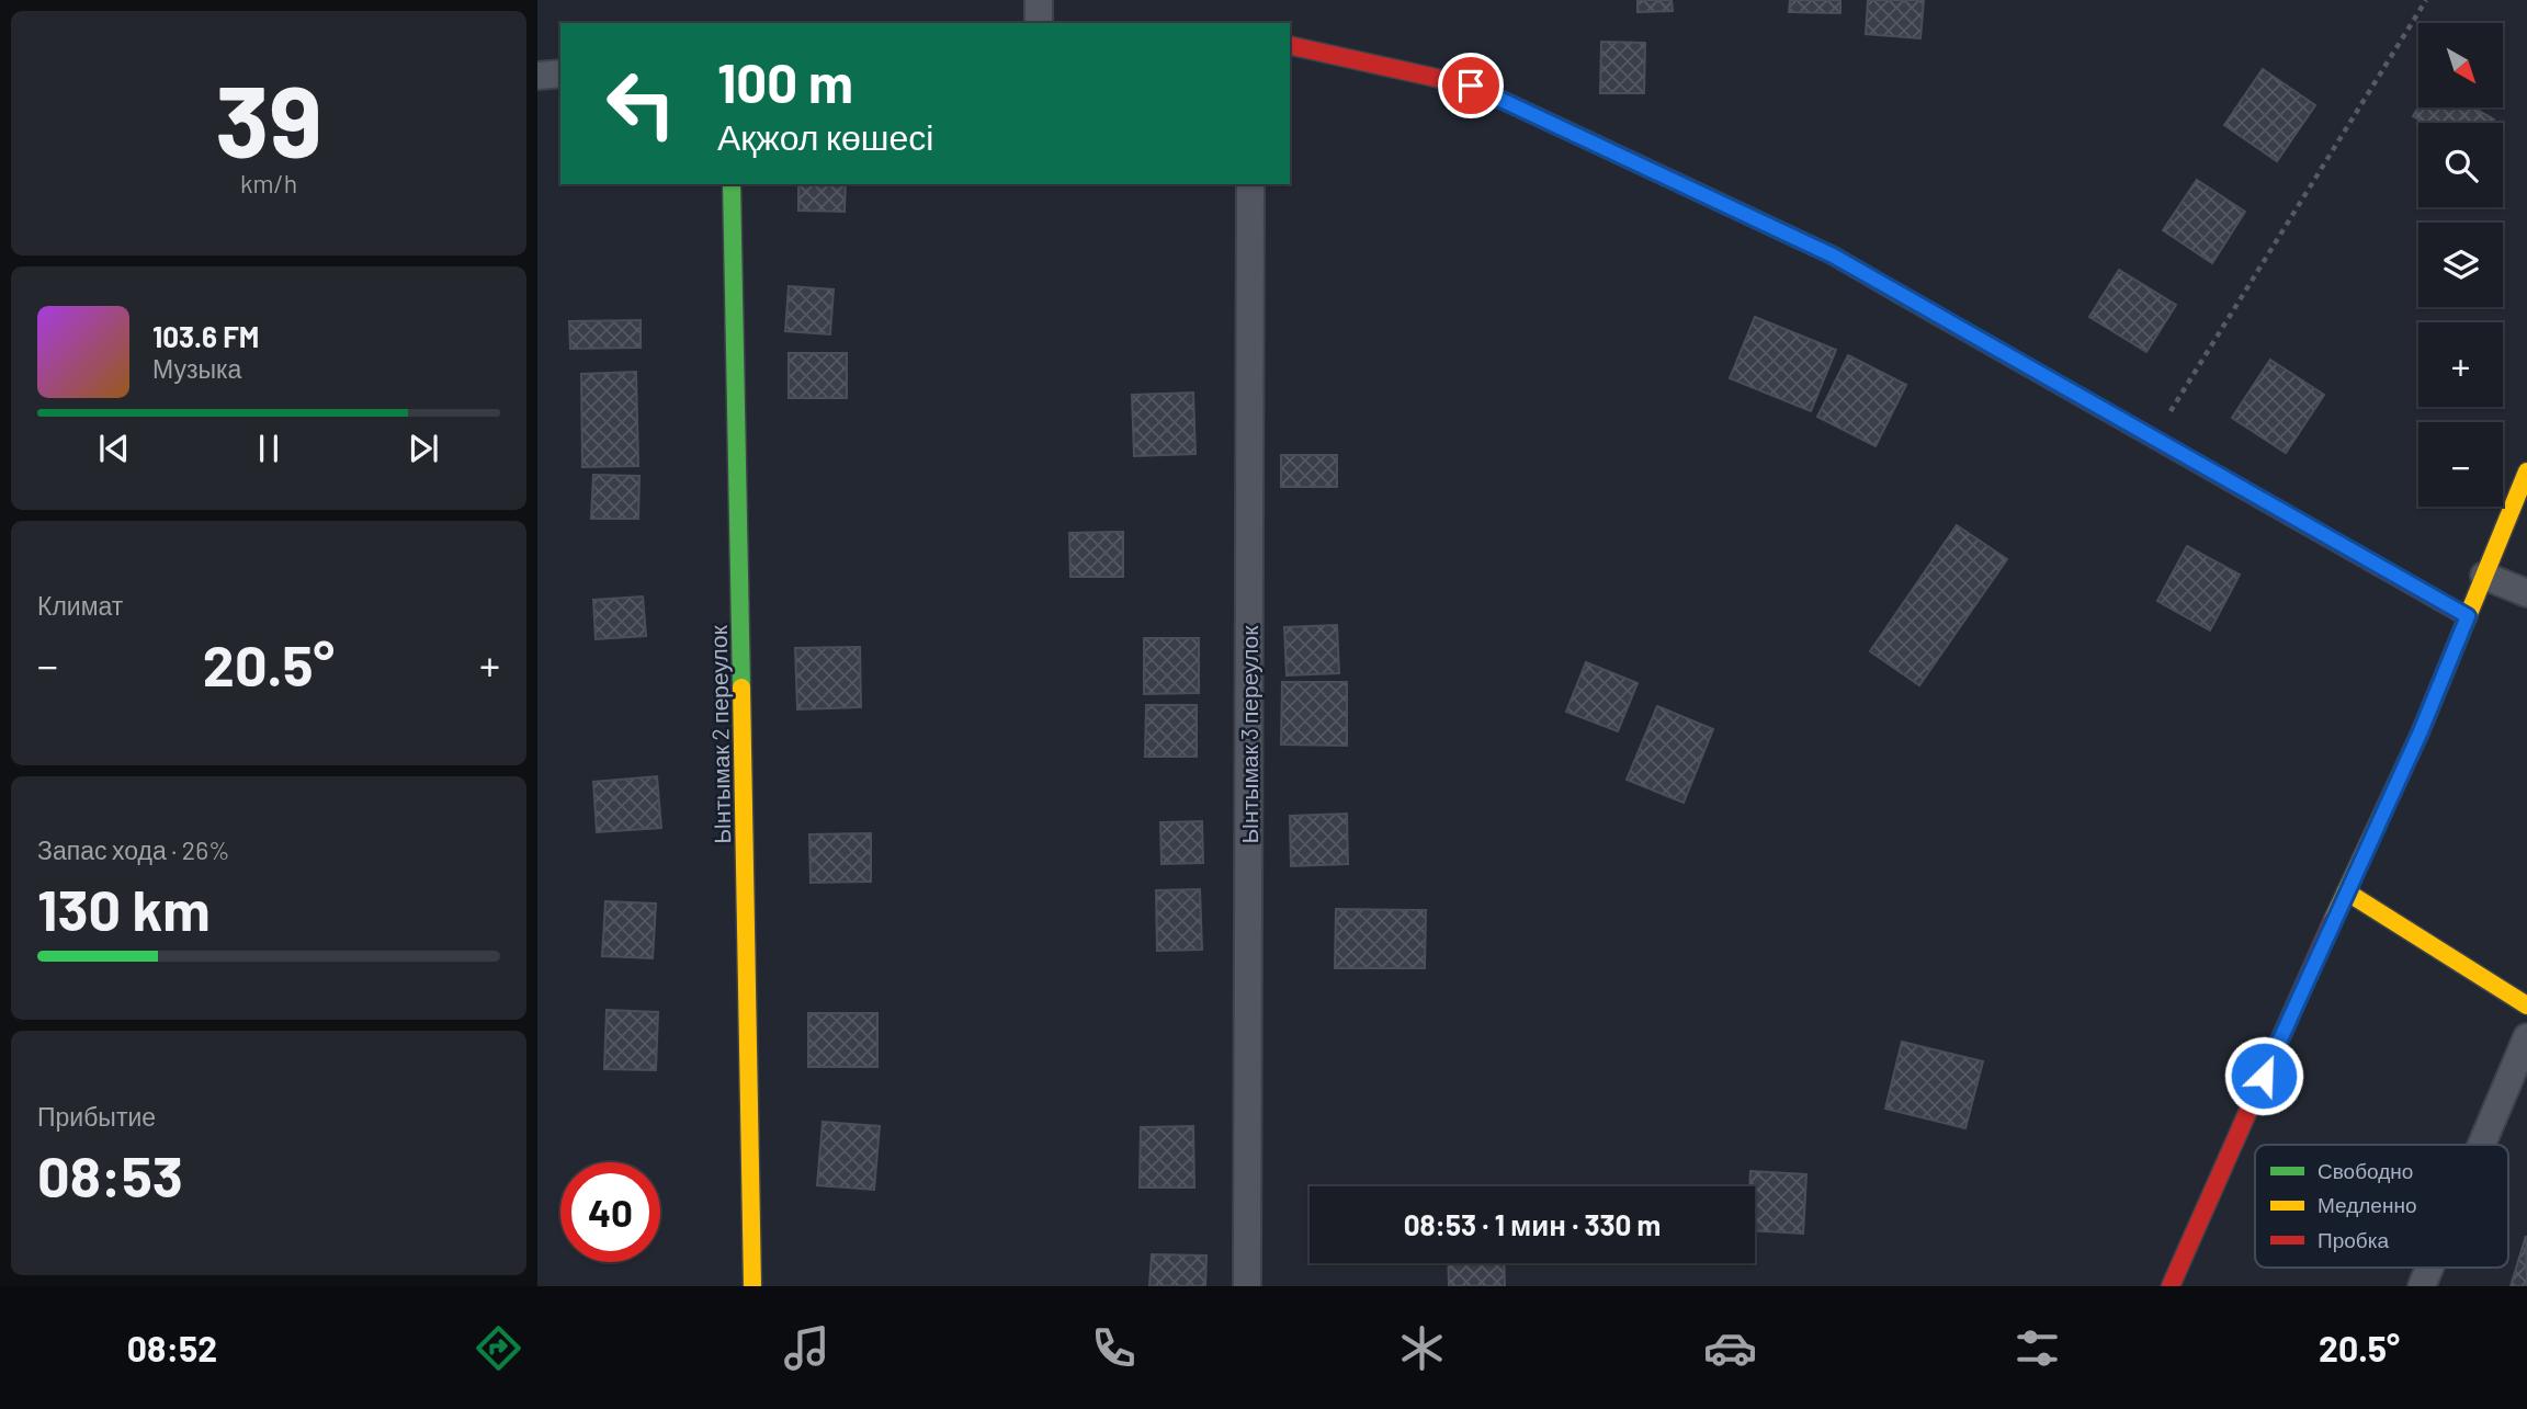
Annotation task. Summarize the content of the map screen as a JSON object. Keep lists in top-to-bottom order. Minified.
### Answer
{"streets":{"street":["Ынтымак 2 переулок","Ынтымак 3 переулок"]},"legend":["Свободно","Медленно","Пробка"],"north":"bottom right","page":{"tile":[["39","km/h"],"Климат",["Запас хода · 26%","130 km"],["Прибытие","08:53"]],"map_buttons":["+","−"],"turn":["100 m","Ақжол көшесі"],"song":["103.6 FM","Музыка"],"heat":["−","20.5°","+"],"limit":"40","trip":"08:53 · 1 мин · 330 m","tabs":["08:52","20.5°"]}}
